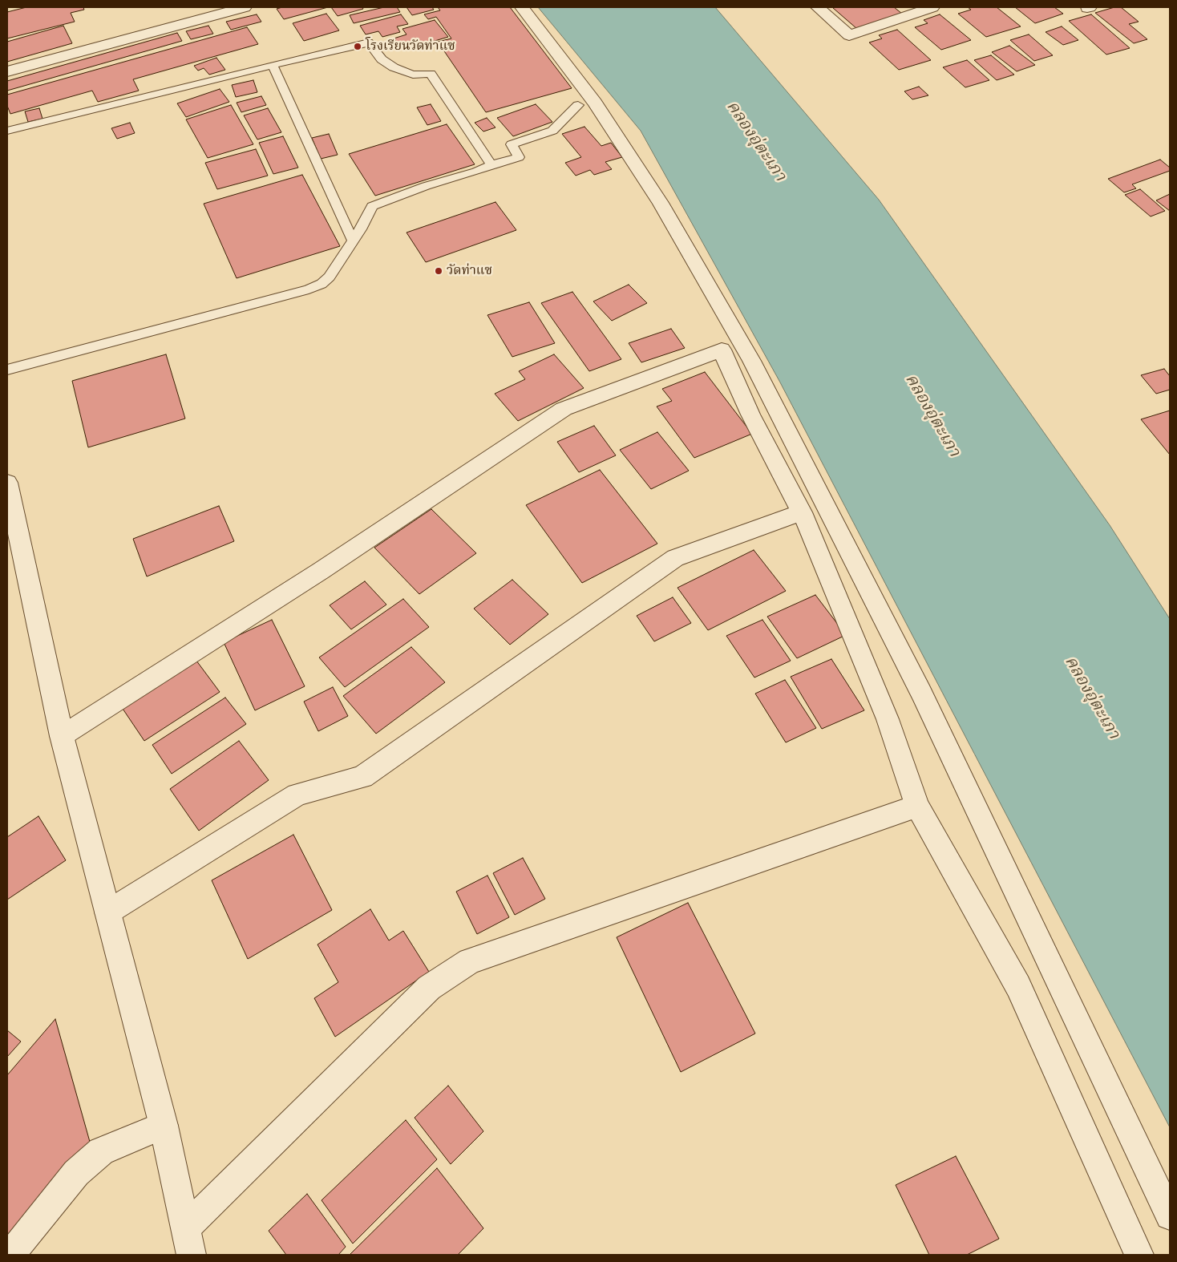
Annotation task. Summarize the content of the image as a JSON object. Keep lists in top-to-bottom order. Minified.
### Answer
{"water":["คลองอุ่ตะเภา"],"places":["โรงเรียนวัดท่าแซ","วัดท่าแซ"]}
